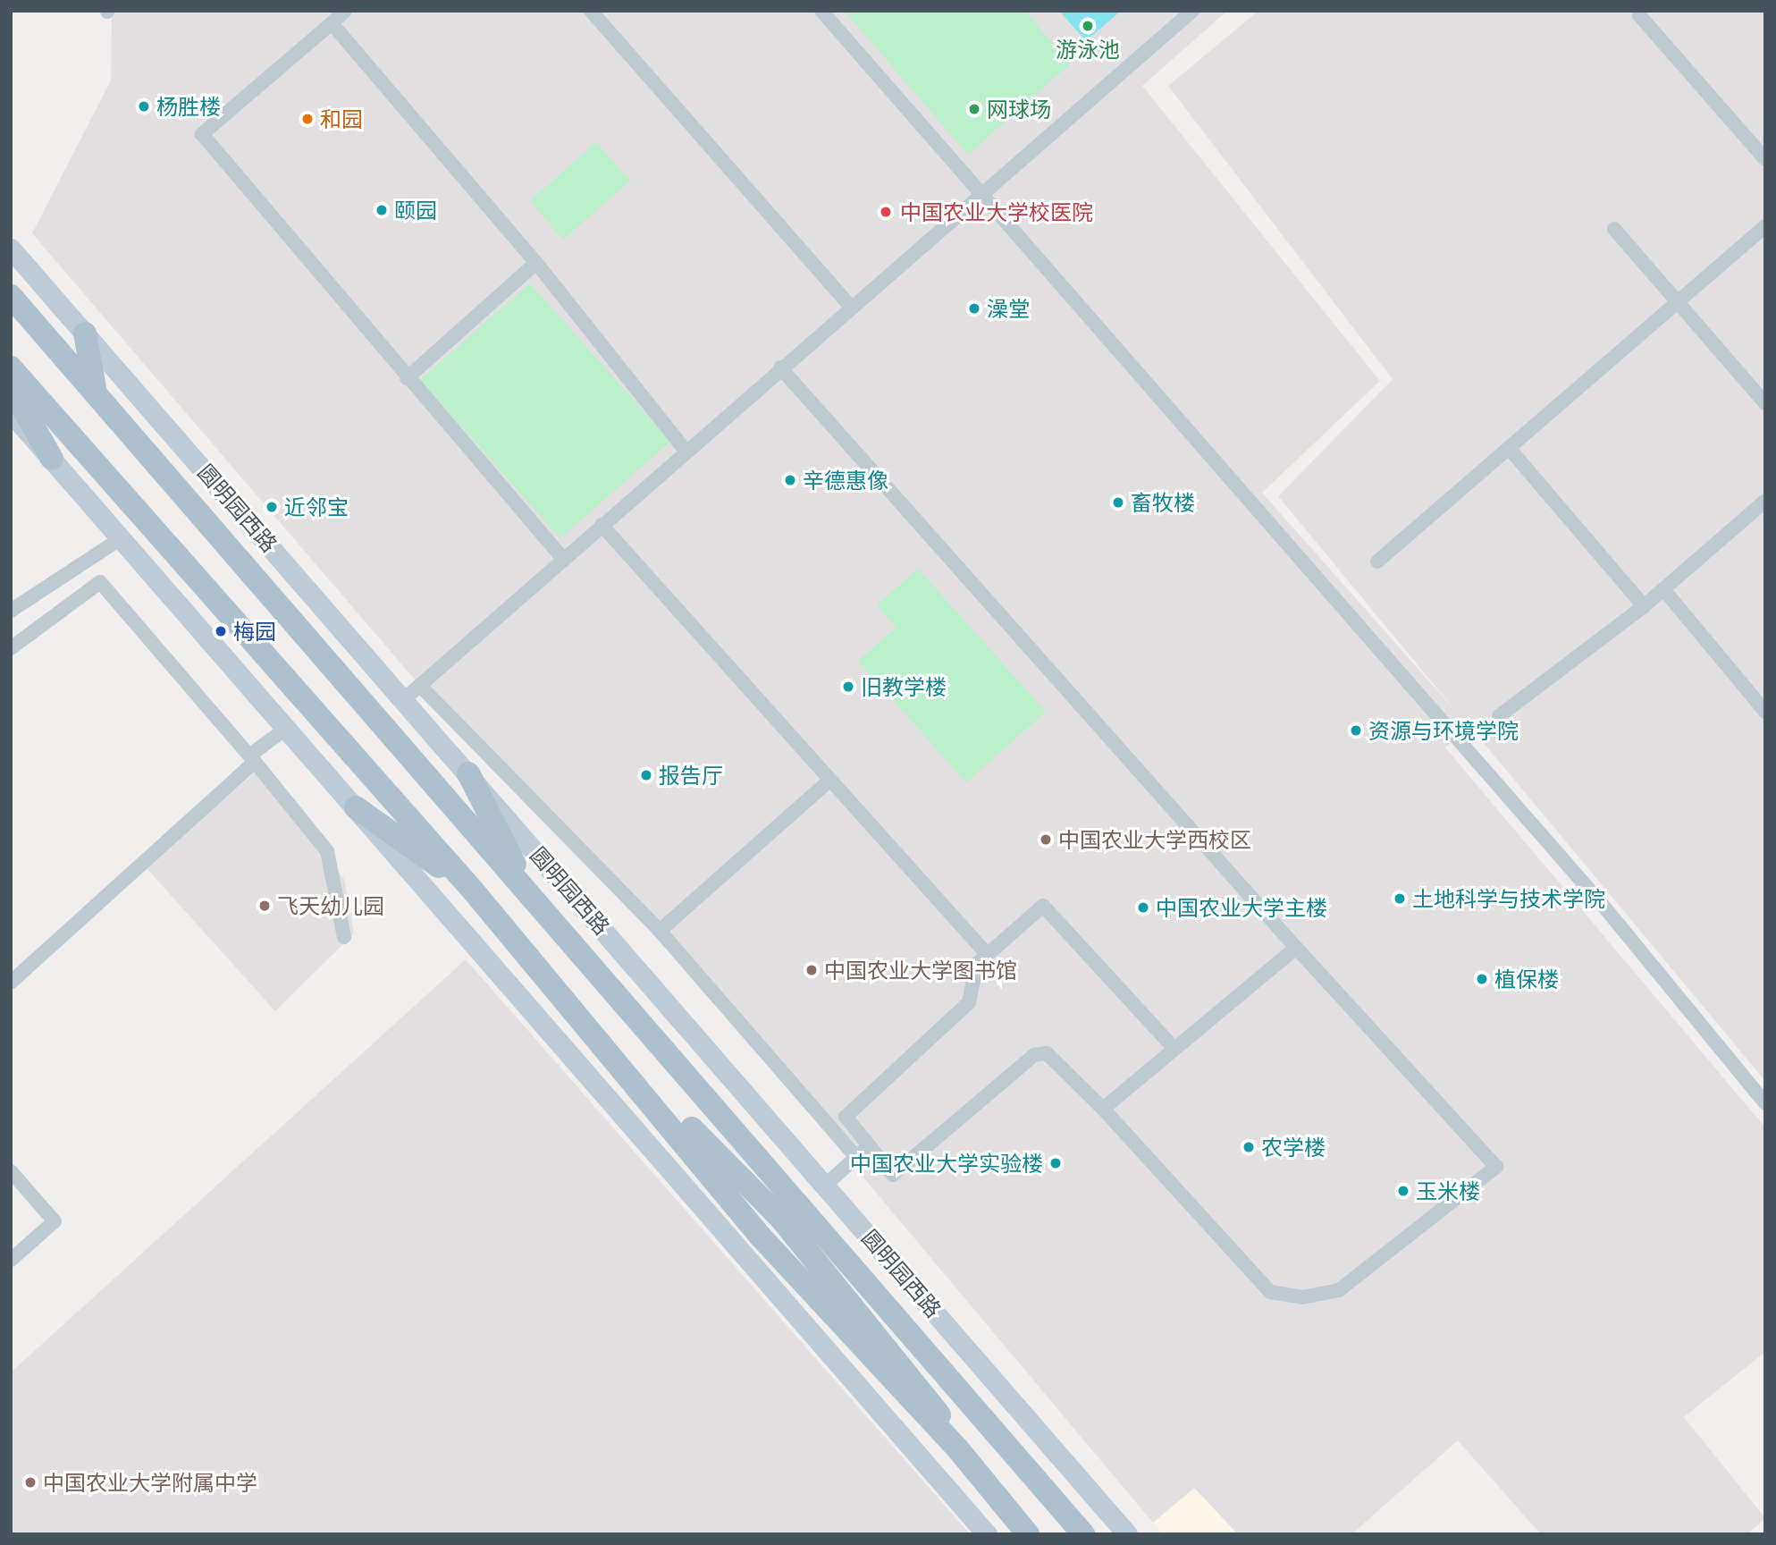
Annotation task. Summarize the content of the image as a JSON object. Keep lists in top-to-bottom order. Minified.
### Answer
{"streets":{"main road":["圆明园西路"]},"places":["游泳池","杨胜楼","网球场","和园","颐园","中国农业大学校医院","澡堂","辛德惠像","畜牧楼","近邻宝","梅园","旧教学楼","资源与环境学院","报告厅","中国农业大学西校区","土地科学与技术学院","飞天幼儿园","中国农业大学主楼","中国农业大学图书馆","植保楼","农学楼","中国农业大学实验楼","玉米楼","中国农业大学附属中学"]}
